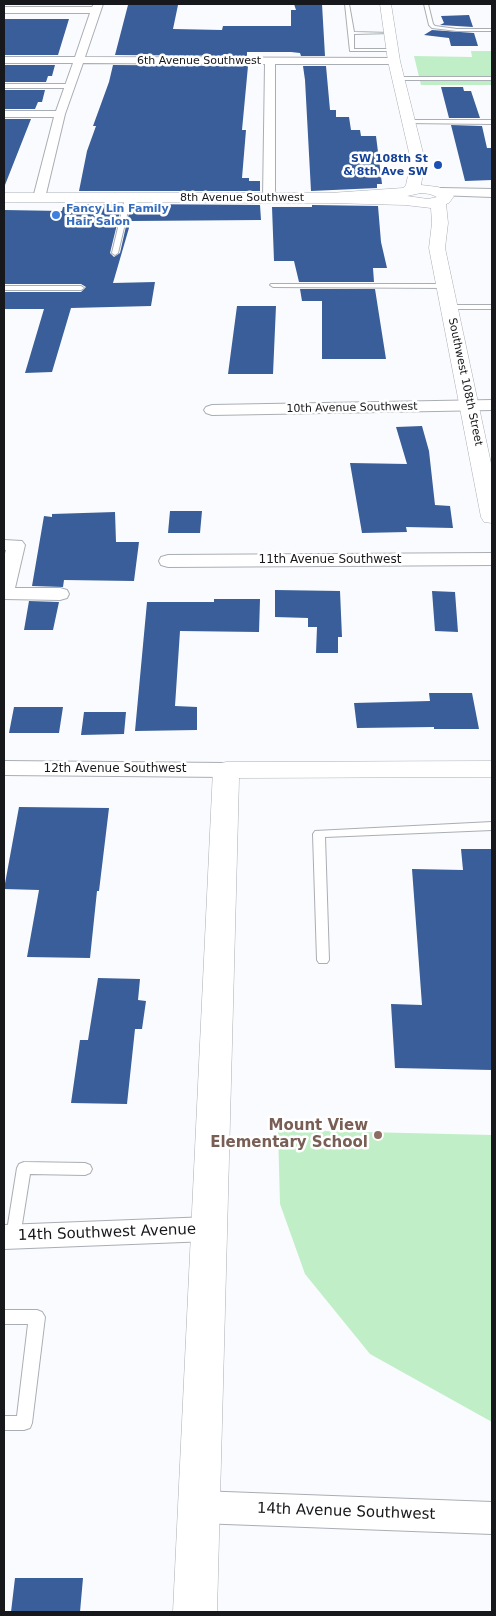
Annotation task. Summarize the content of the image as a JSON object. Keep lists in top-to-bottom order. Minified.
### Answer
{"streets":{"street":["6th Avenue Southwest","8th Avenue Southwest","Southwest 108th Street","10th Avenue Southwest","11th Avenue Southwest","12th Avenue Southwest","14th Southwest Avenue","14th Avenue Southwest"]},"crossings":[["6th Avenue Southwest","Southwest 108th Street"],["8th Avenue Southwest","Southwest 108th Street"],["Southwest 108th Street","10th Avenue Southwest"]],"places":["SW 108th St & 8th Ave SW","Fancy Lin Family Hair Salon","Mount View Elementary School"]}
